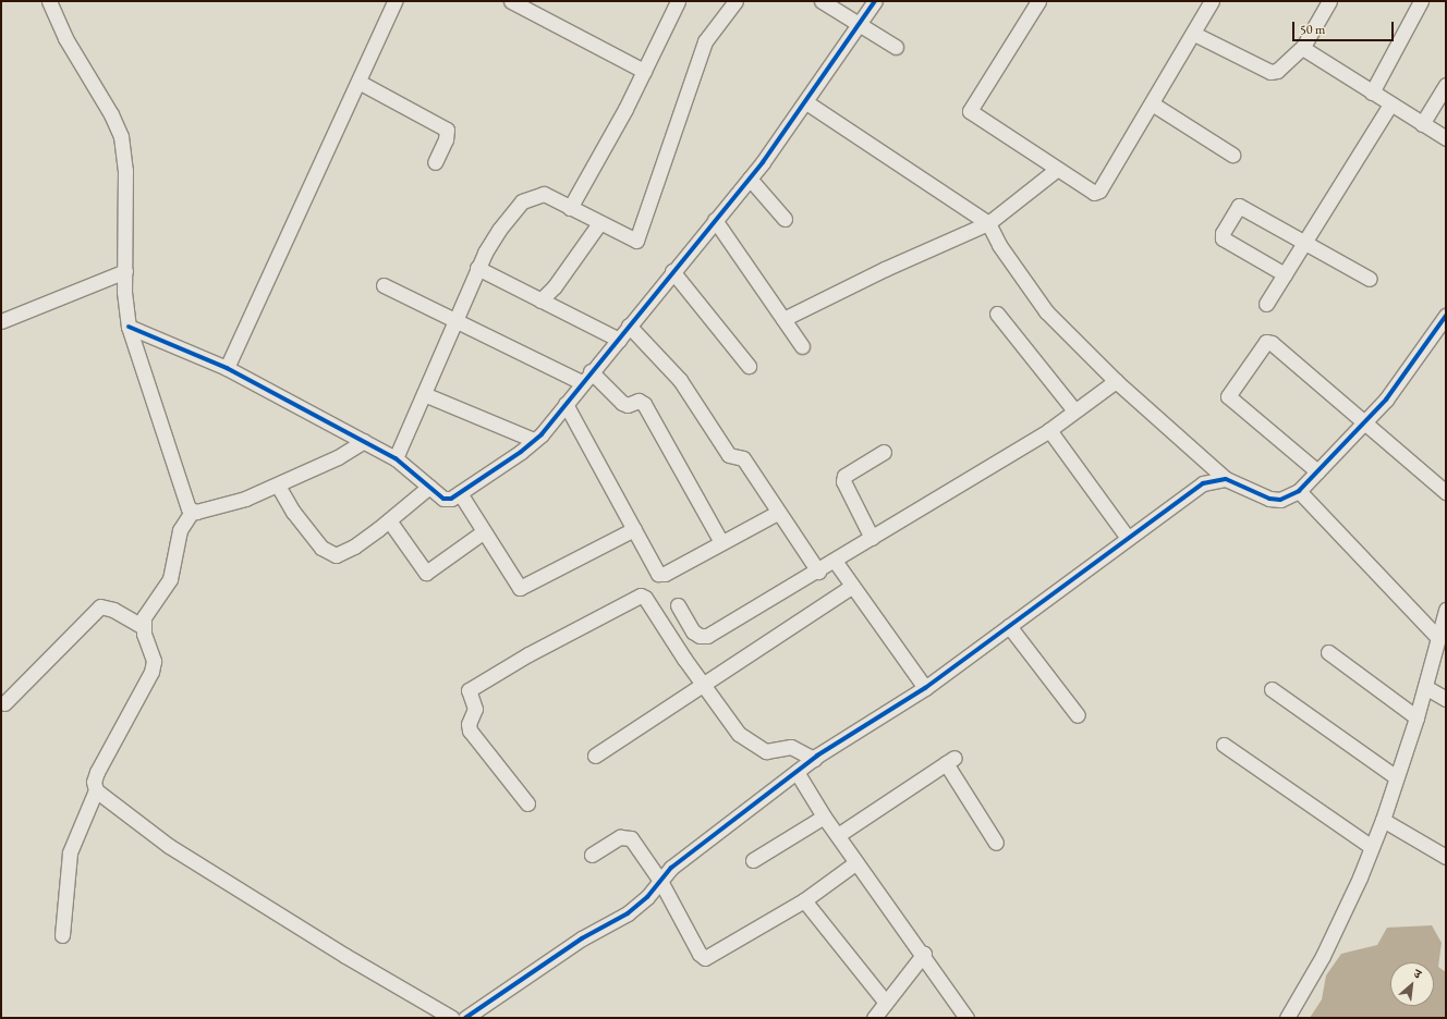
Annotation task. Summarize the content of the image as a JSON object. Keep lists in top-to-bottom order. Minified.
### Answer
{"scale_bar":"50 m","north":"top right"}
